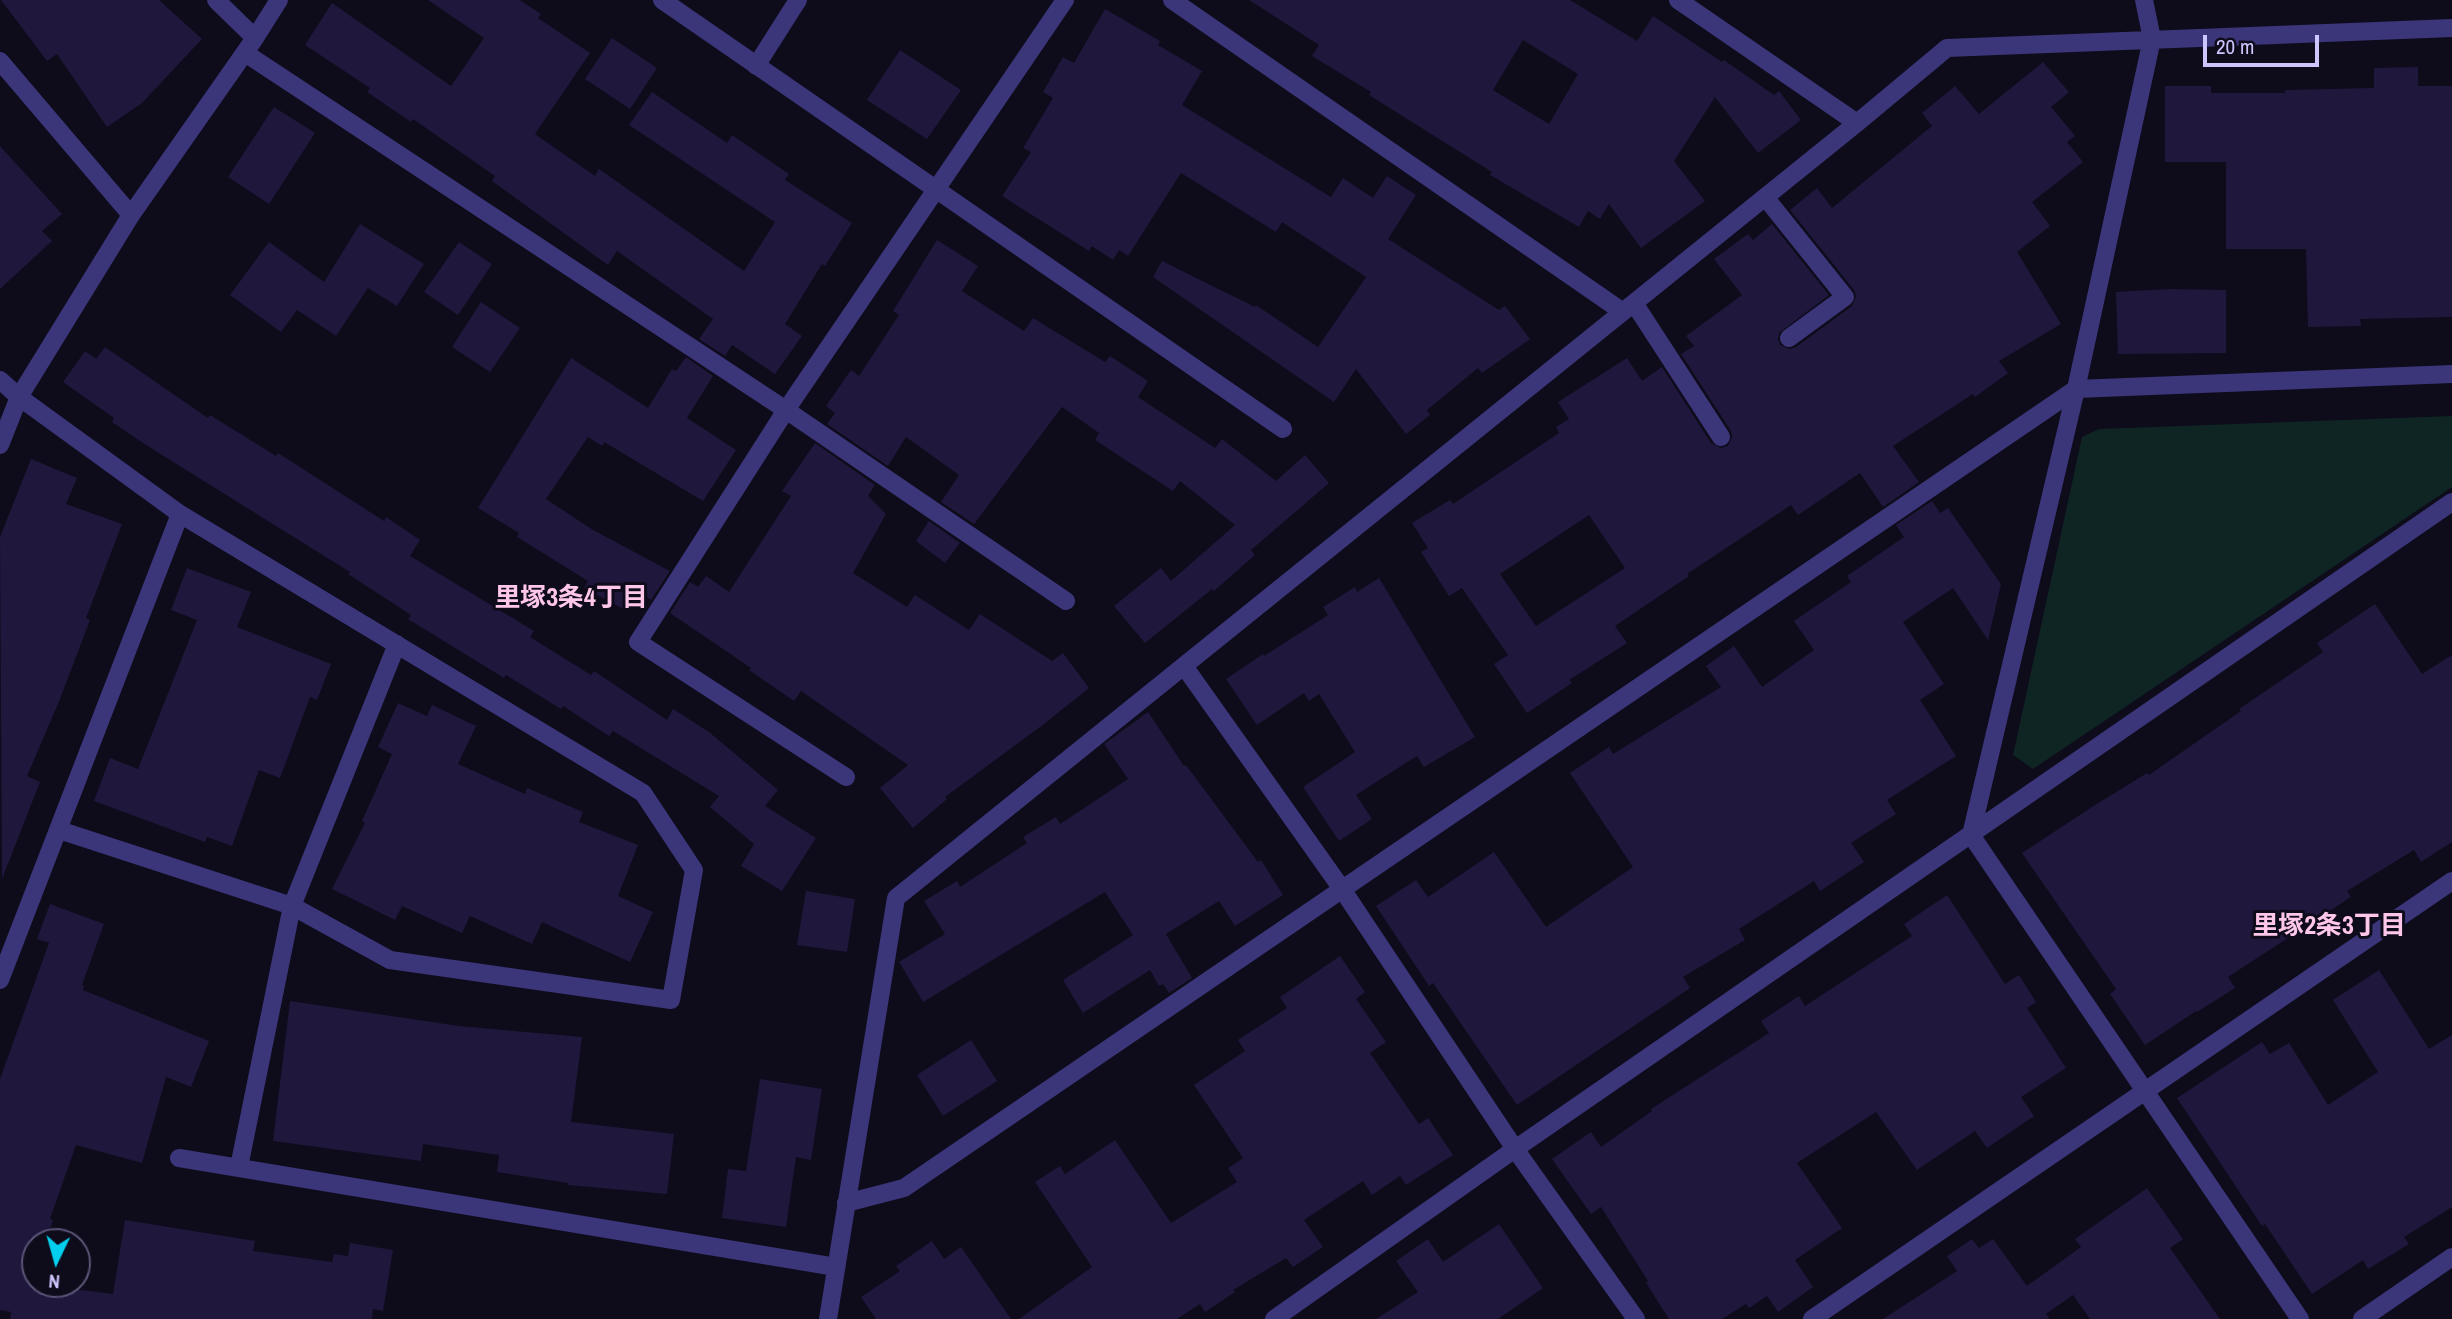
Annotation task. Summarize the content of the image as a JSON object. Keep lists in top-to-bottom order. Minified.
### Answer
{"districts":["里塚3条4丁目","里塚2条3丁目"],"scale_bar":"20 m","north":"bottom"}
